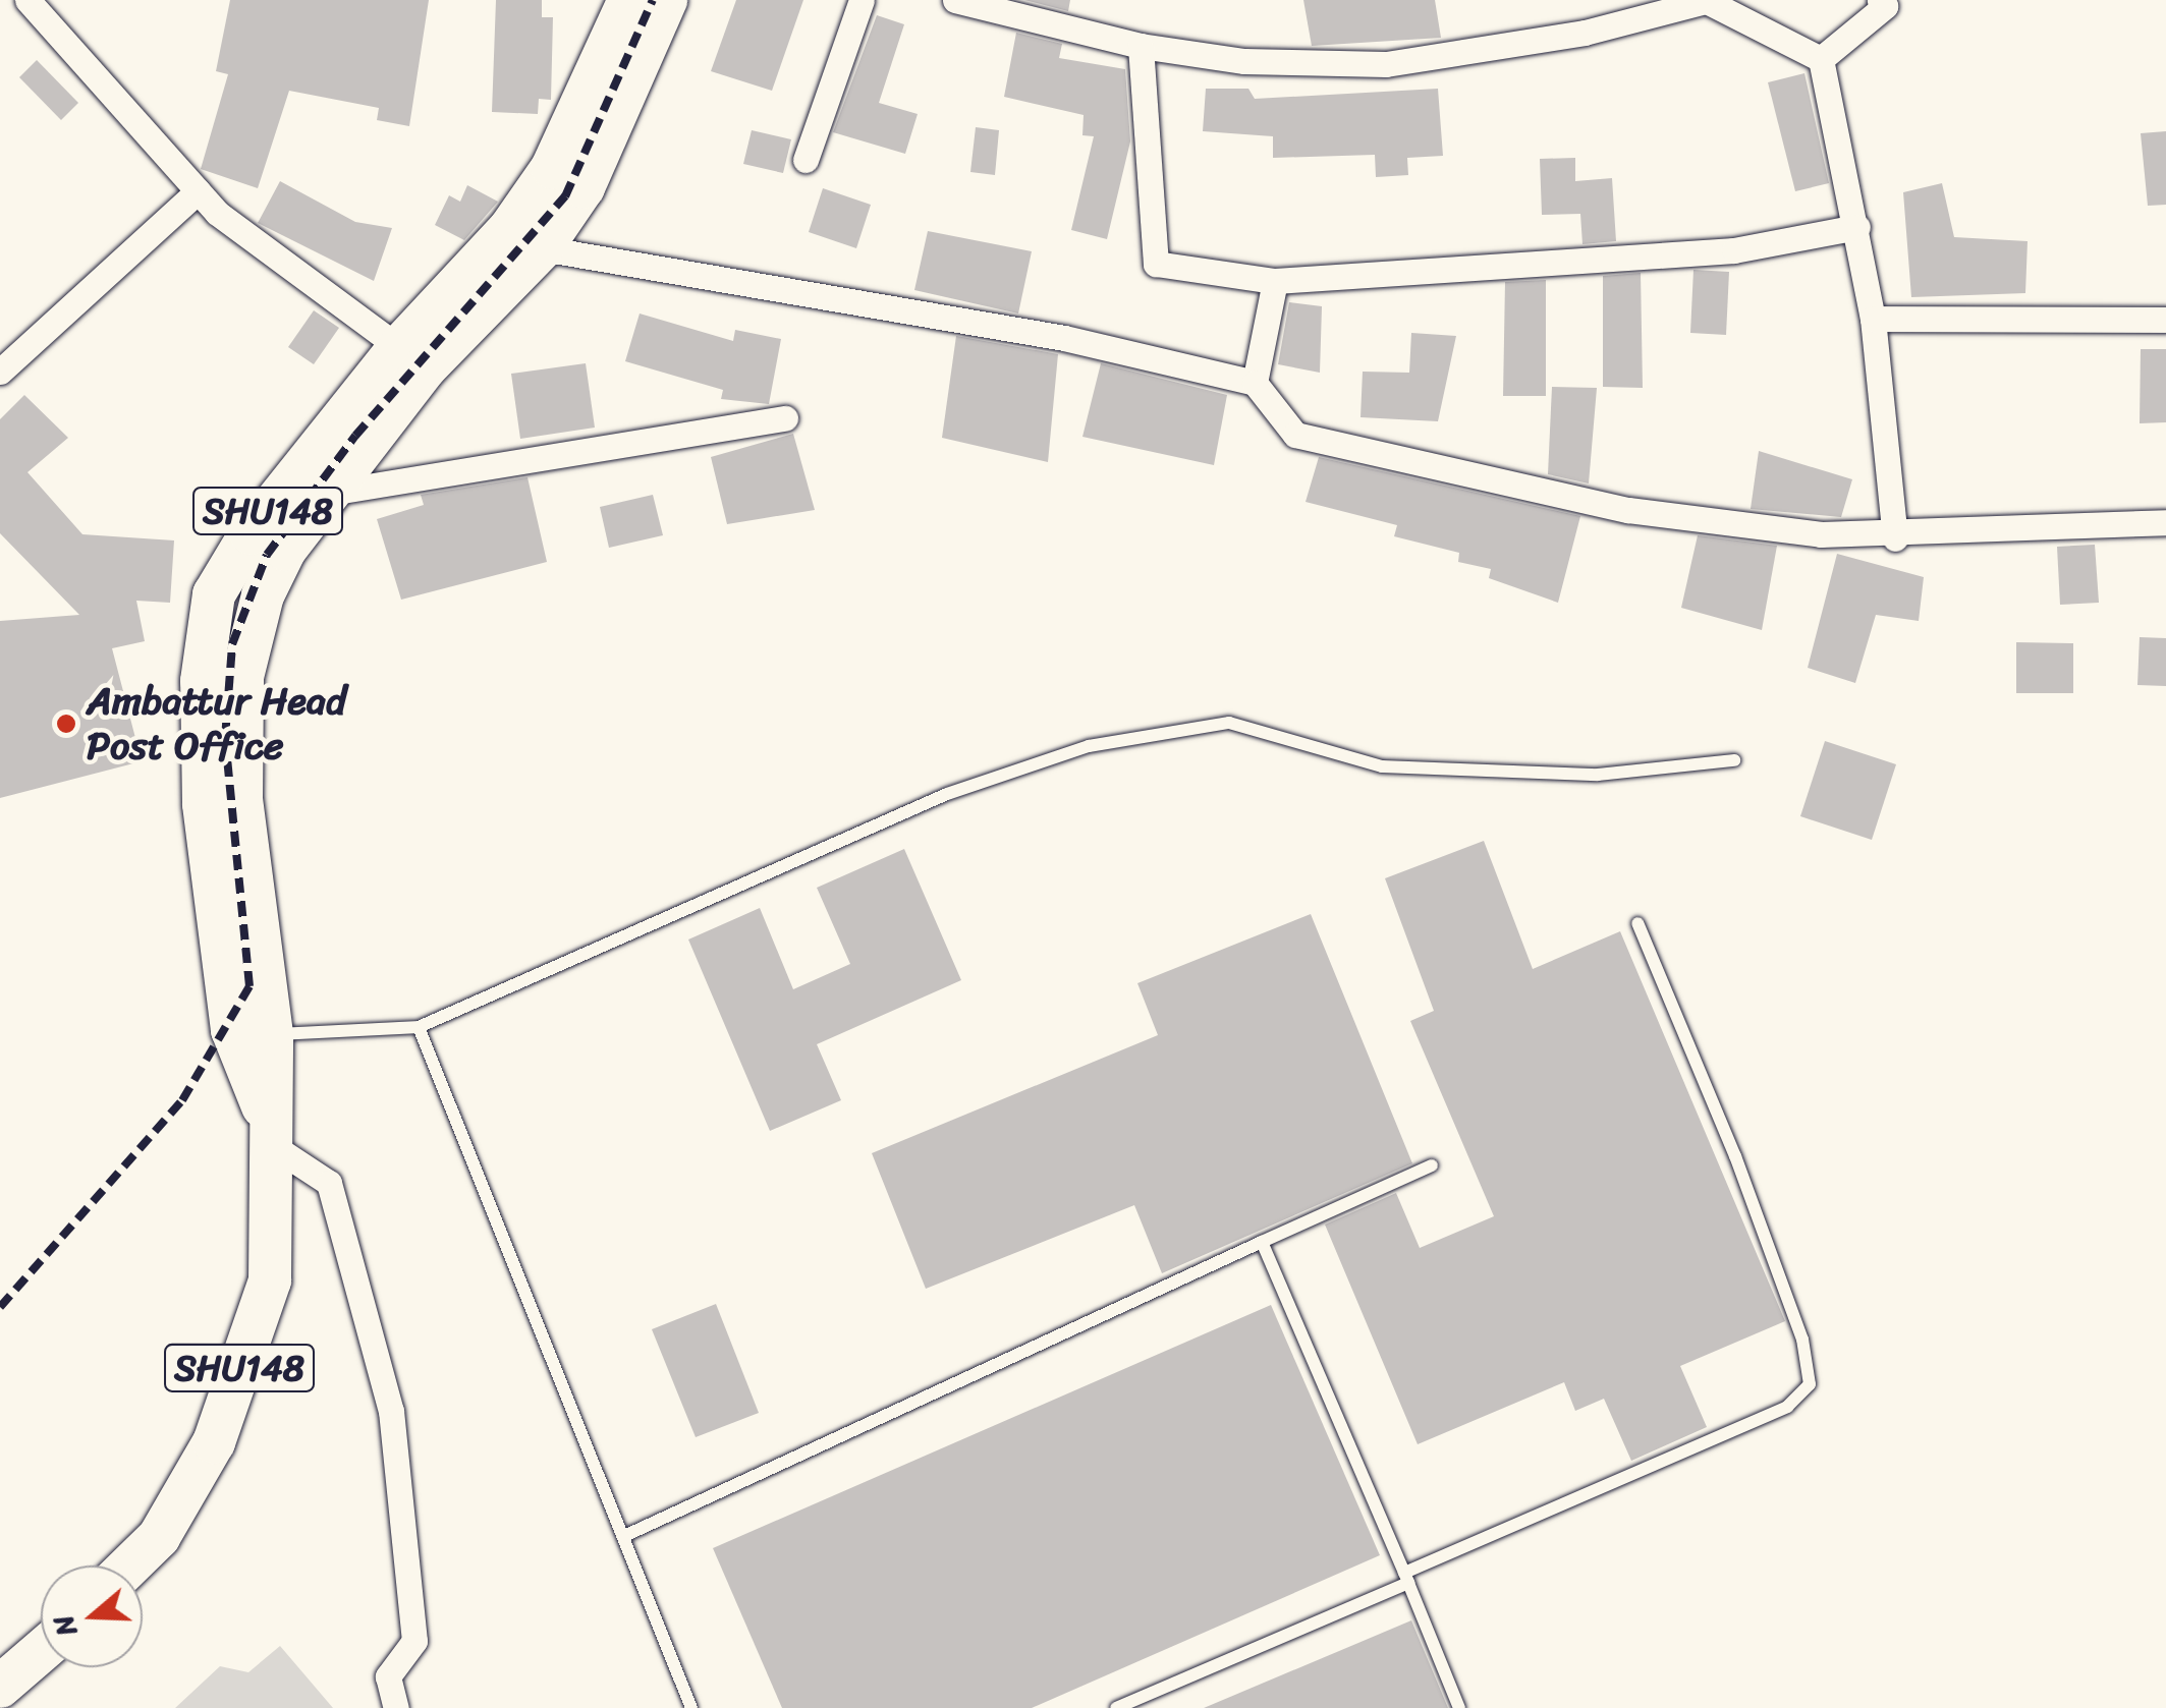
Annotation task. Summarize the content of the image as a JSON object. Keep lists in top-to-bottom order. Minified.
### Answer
{"streets":{"highway":["SHU148"]},"places":["Ambattur Head Post Office"],"north":"left"}
